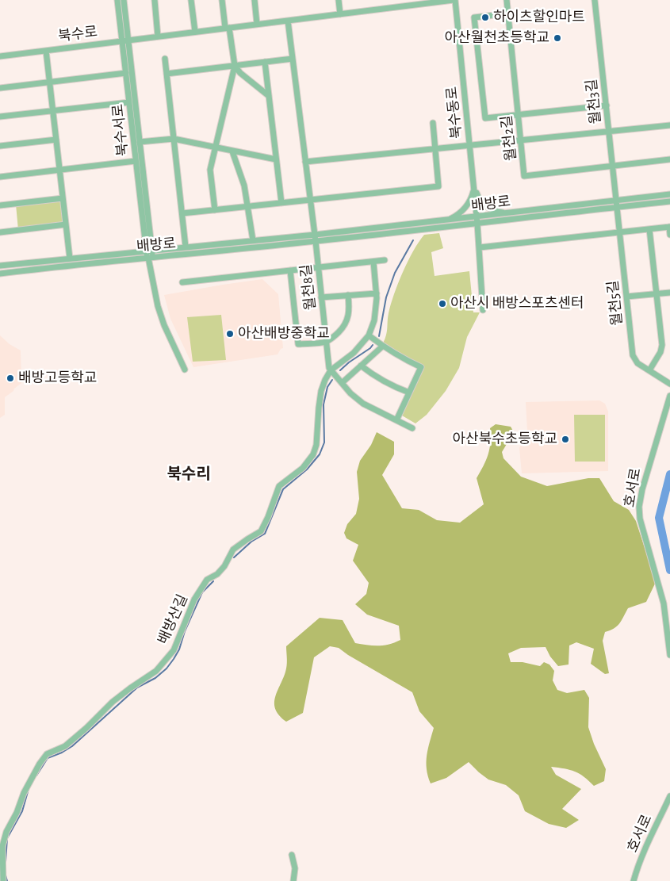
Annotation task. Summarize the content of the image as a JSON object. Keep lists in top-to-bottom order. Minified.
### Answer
{"streets":{"street":["북수로","월천3길","북수동로","북수서로","월천2길","배방로","월천8길","월천5길","호서로","배방산길"]},"crossings":[["북수로","북수동로"],["북수로","북수서로"],["월천3길","월천2길"],["월천3길","배방로"],["월천3길","월천5길"],["북수동로","배방로"],["북수서로","배방로"],["배방로","월천8길"],["배방로","월천5길"],["월천8길","배방산길"]],"districts":["북수리"],"places":["하이츠할인마트","아산월천초등학교","아산시 배방스포츠센터","아산배방중학교","배방고등학교","아산북수초등학교"]}
